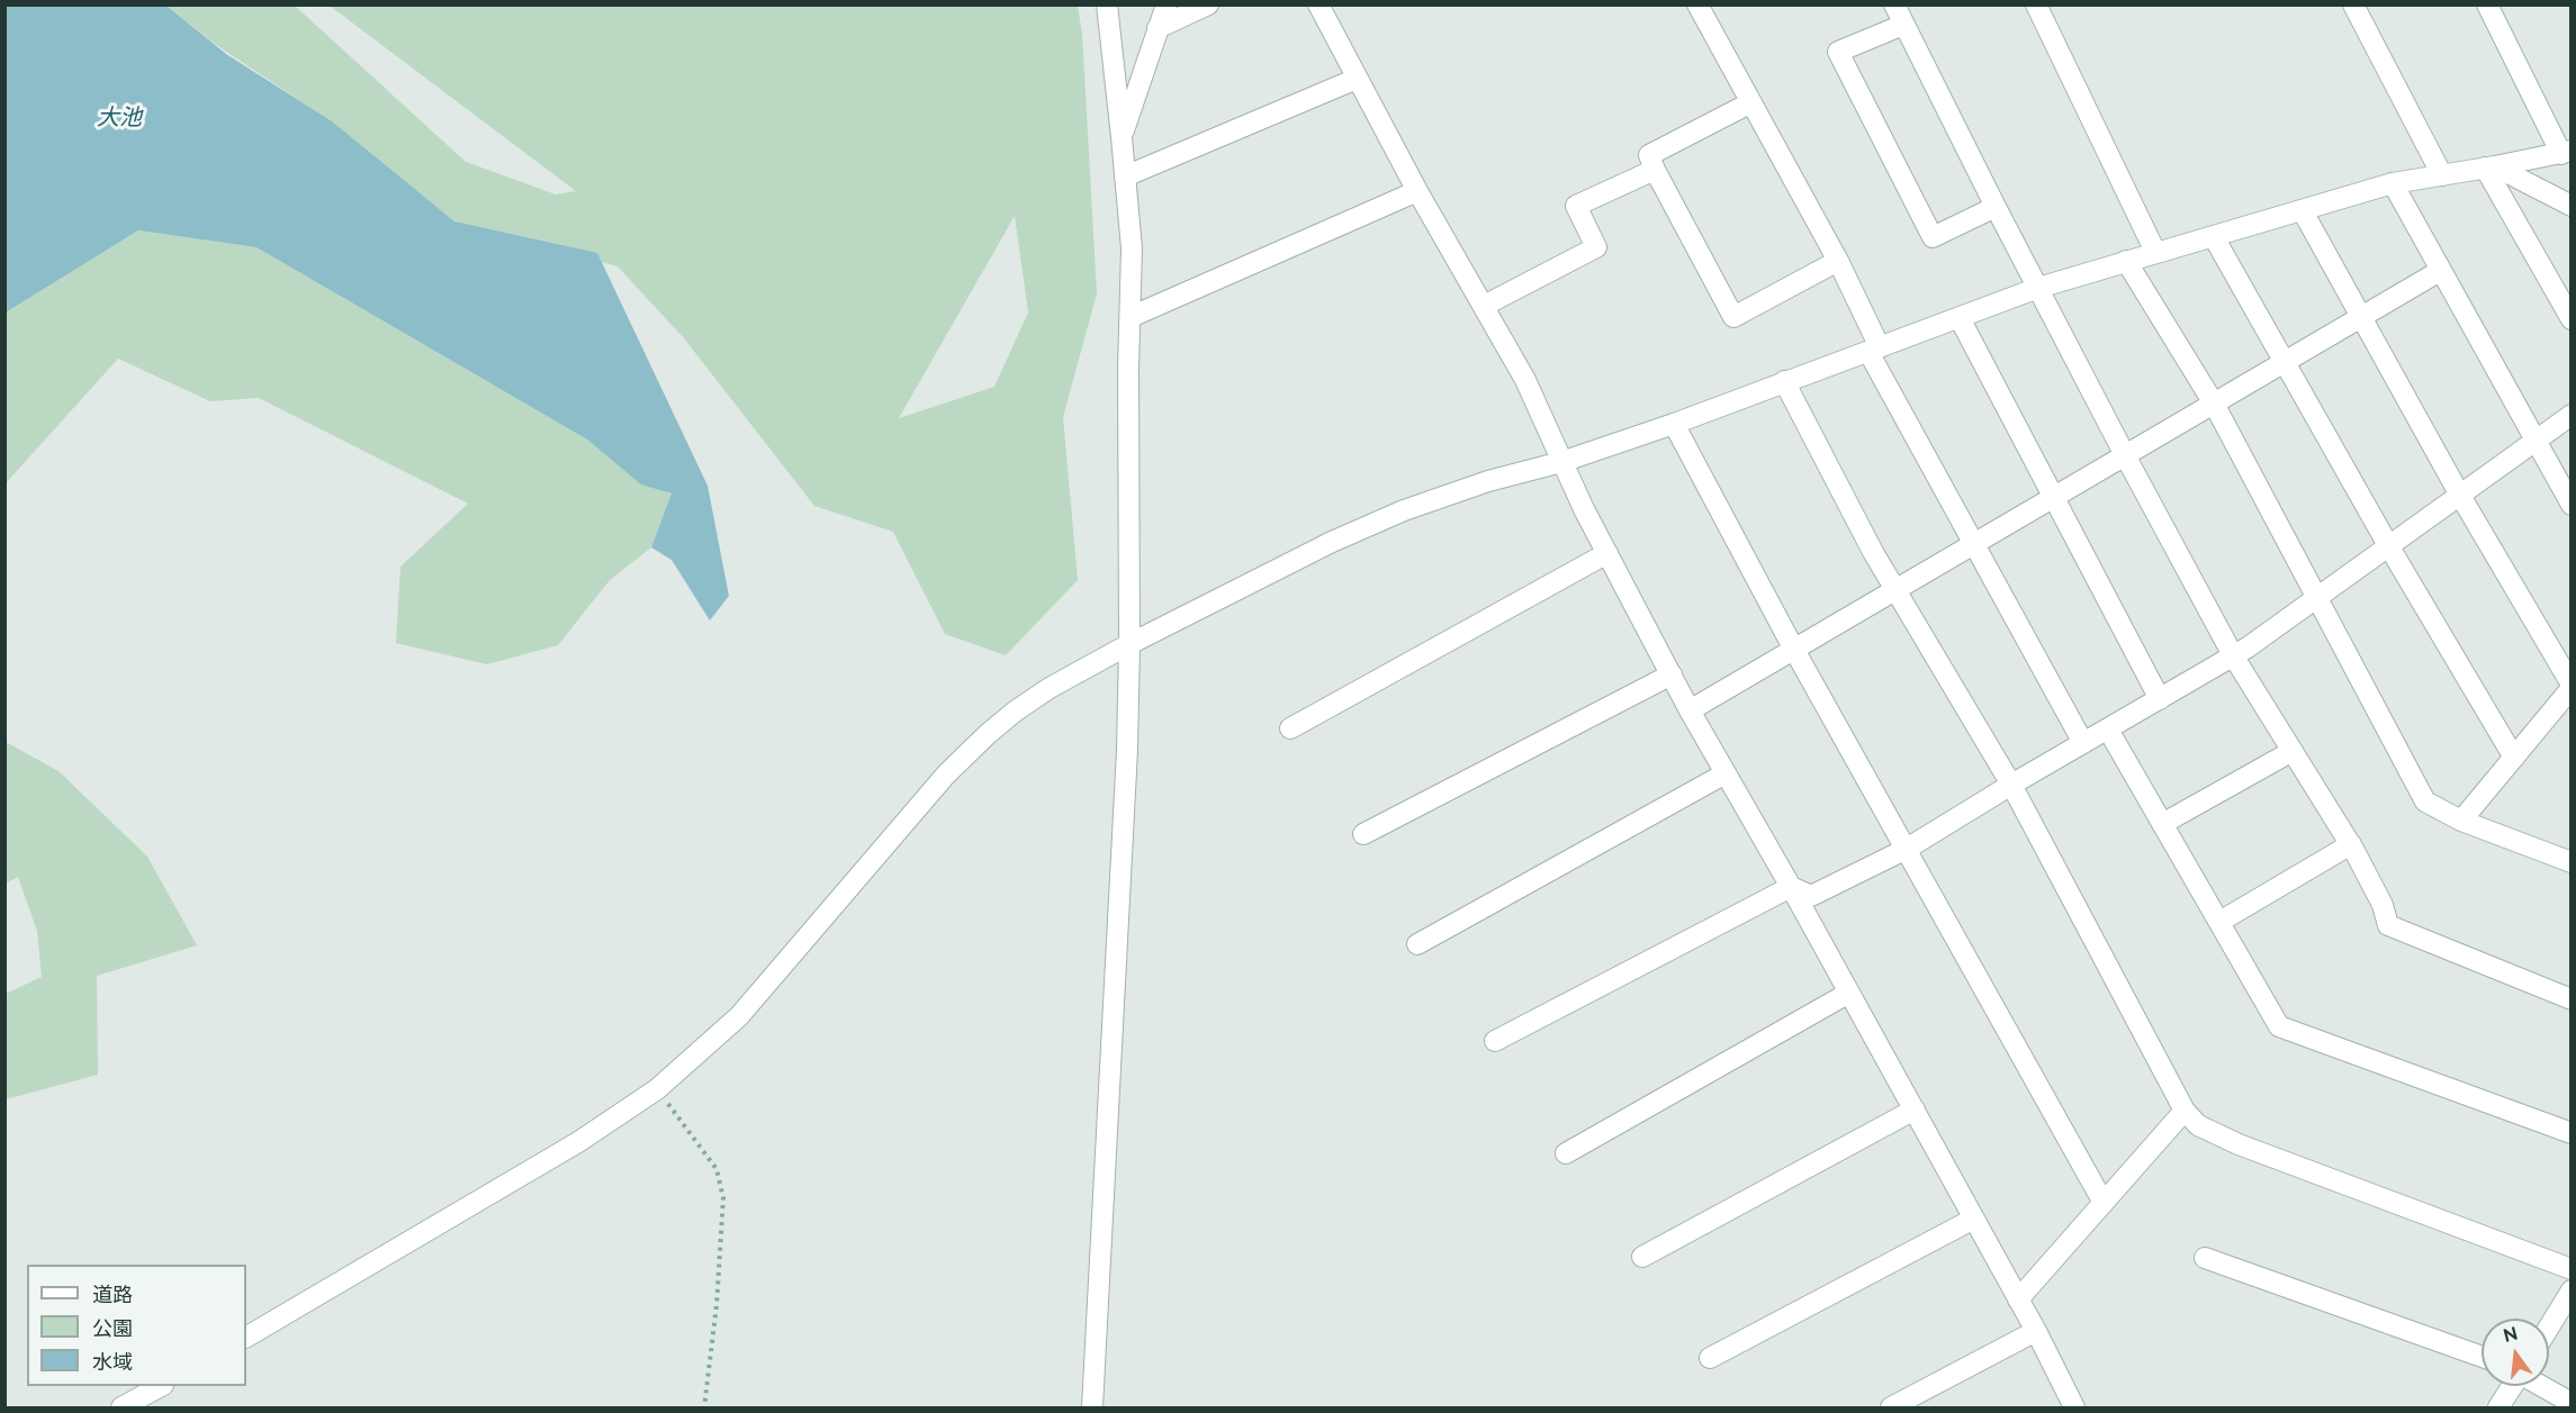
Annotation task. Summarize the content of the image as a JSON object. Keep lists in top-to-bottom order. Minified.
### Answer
{"water":["大池"],"legend":["道路","公園","水域"],"north":"top"}
